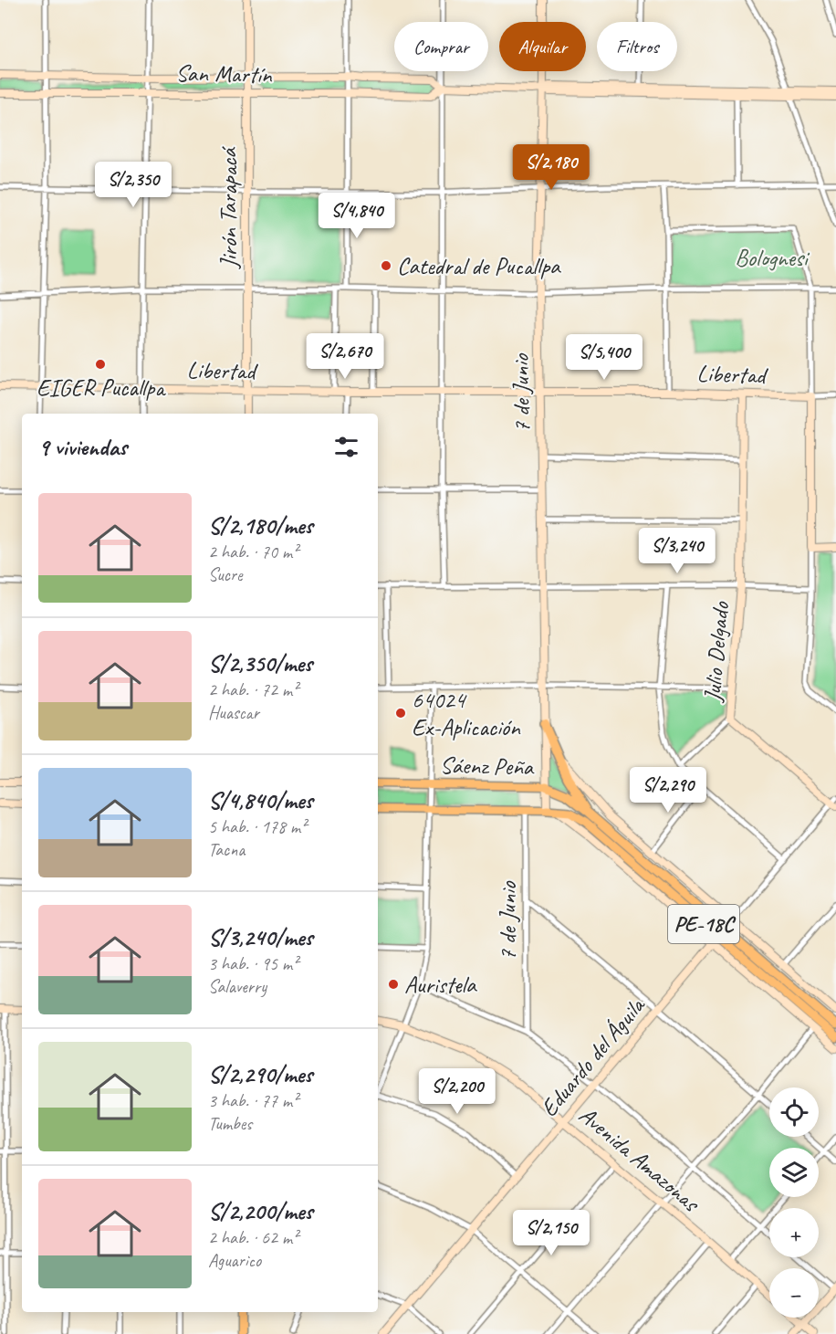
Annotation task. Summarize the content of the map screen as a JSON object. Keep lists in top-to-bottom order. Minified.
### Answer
{"streets":{"highway":["Sáenz Peña","PE-18C"],"street":["San Martín","Jirón Tarapacá","Libertad","7 de Junio","Julio Delgado","Eduardo del Águila","Avenida Amazonas"]},"crossings":[["San Martín","Jirón Tarapacá"],["San Martín","7 de Junio"],["Jirón Tarapacá","Libertad"],["Libertad","7 de Junio"],["Libertad","Julio Delgado"],["7 de Junio","Sáenz Peña"],["Sáenz Peña","PE-18C"],["Sáenz Peña","Eduardo del Águila"],["PE-18C","Eduardo del Águila"],["Eduardo del Águila","Avenida Amazonas"]],"parks":["Bolognesi"],"places":["Catedral de Pucallpa","EIGER Pucallpa","64024 Ex-Aplicación","Auristela"],"page":{"chip":["Comprar","Alquilar","Filtros"],"price":["S/2,180","S/2,350","S/4,840","S/2,670","S/5,400","S/3,240","S/2,290","S/2,200","S/2,150"],"heading":"9 viviendas","list":[{"name":"S/2,180/mes","note":"2 hab. · 70 m² · Sucre"},{"name":"S/2,350/mes","note":"2 hab. · 72 m² · Huascar"},{"name":"S/4,840/mes","note":"5 hab. · 178 m² · Tacna"},{"name":"S/3,240/mes","note":"3 hab. · 95 m² · Salaverry"},{"name":"S/2,290/mes","note":"3 hab. · 77 m² · Tumbes"},{"name":"S/2,200/mes","note":"2 hab. · 62 m² · Aguarico"}],"map_buttons":["+","−"]}}
